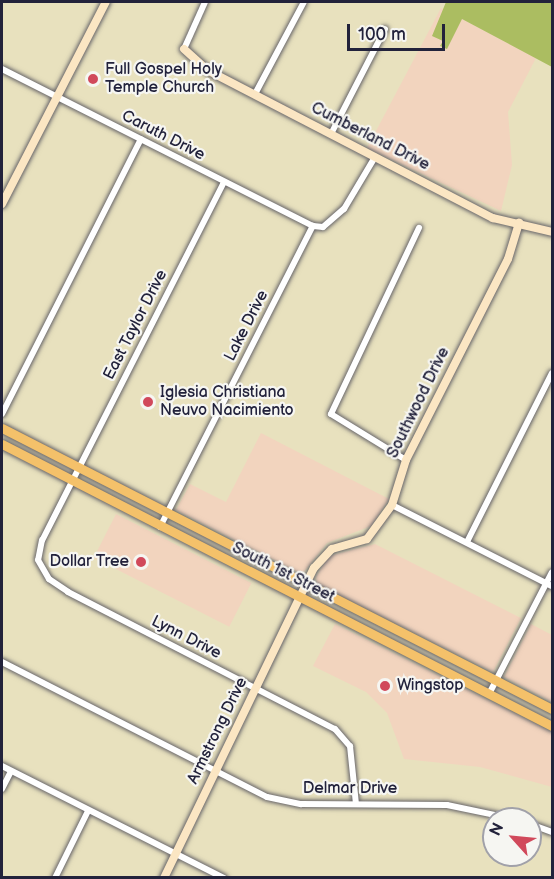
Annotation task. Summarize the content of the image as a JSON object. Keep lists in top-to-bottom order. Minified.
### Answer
{"streets":{"main road":["South 1st Street"],"street":["Caruth Drive","Cumberland Drive","East Taylor Drive","Lake Drive","Southwood Drive","Lynn Drive","Armstrong Drive","Delmar Drive"]},"crossings":[["Caruth Drive","East Taylor Drive"],["Caruth Drive","Lake Drive"],["Cumberland Drive","Southwood Drive"],["East Taylor Drive","South 1st Street"],["East Taylor Drive","Lynn Drive"],["Lake Drive","South 1st Street"],["Southwood Drive","South 1st Street"],["Southwood Drive","Armstrong Drive"],["South 1st Street","Armstrong Drive"],["Lynn Drive","Armstrong Drive"],["Lynn Drive","Delmar Drive"],["Armstrong Drive","Delmar Drive"]],"places":["Full Gospel Holy Temple Church","Iglesia Christiana Neuvo Nacimiento","Dollar Tree","Wingstop"],"scale_bar":"100 m","north":"top left"}
